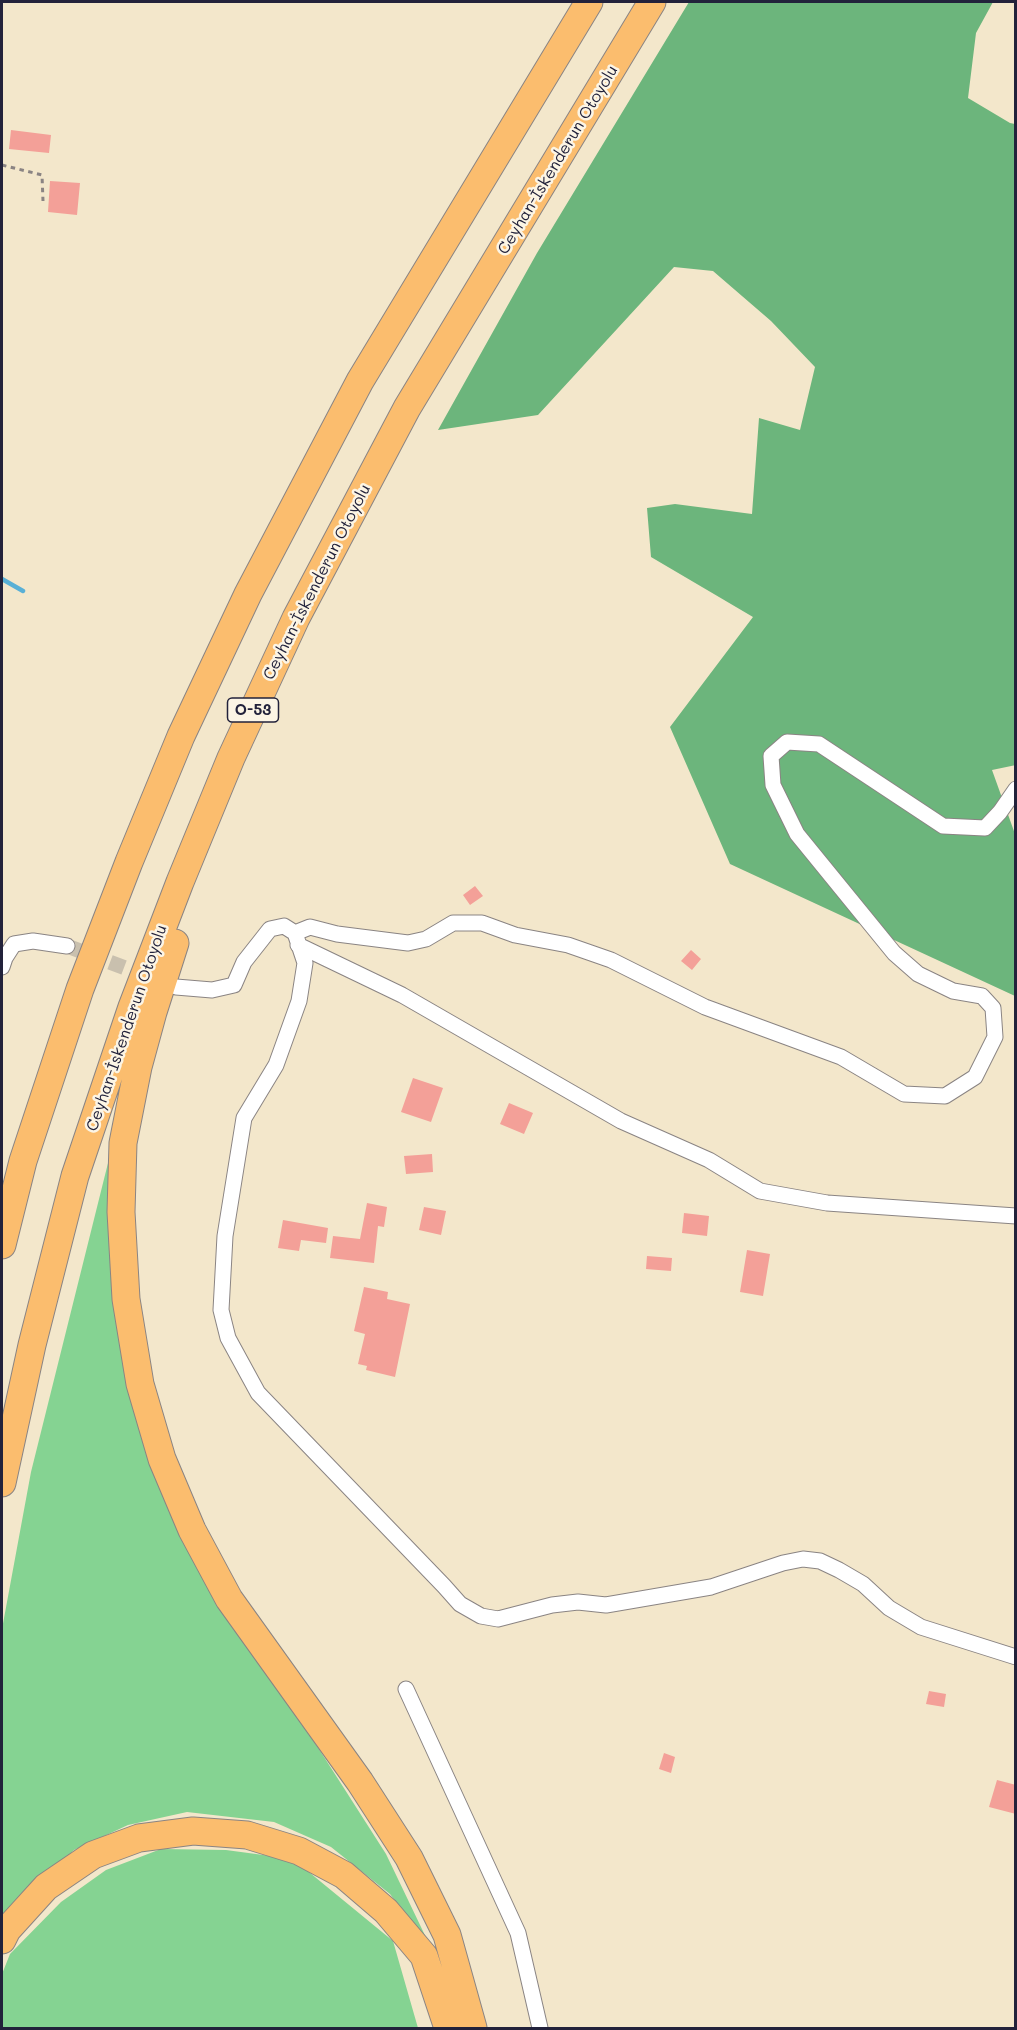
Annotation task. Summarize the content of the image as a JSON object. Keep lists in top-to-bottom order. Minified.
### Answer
{"streets":{"highway":["Ceyhan-İskenderun Otoyolu","O-53"]}}
